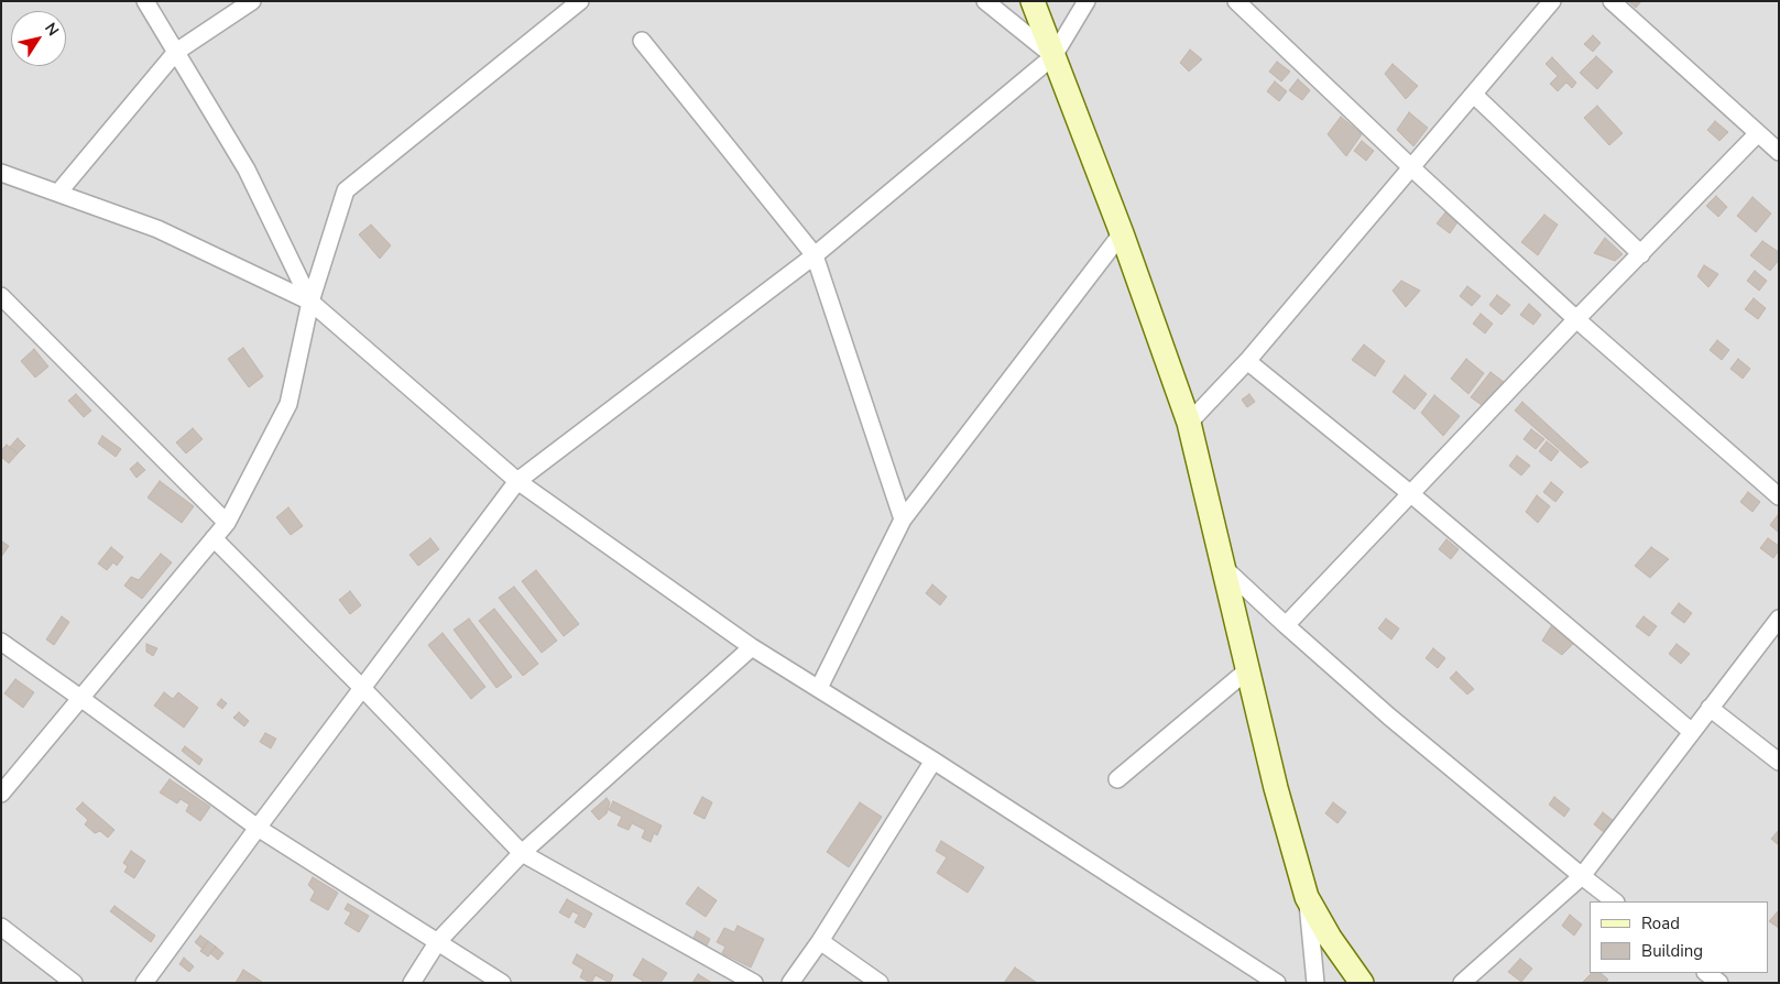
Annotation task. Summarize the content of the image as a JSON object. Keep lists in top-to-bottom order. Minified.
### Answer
{"legend":["Road","Building"],"north":"top right"}
